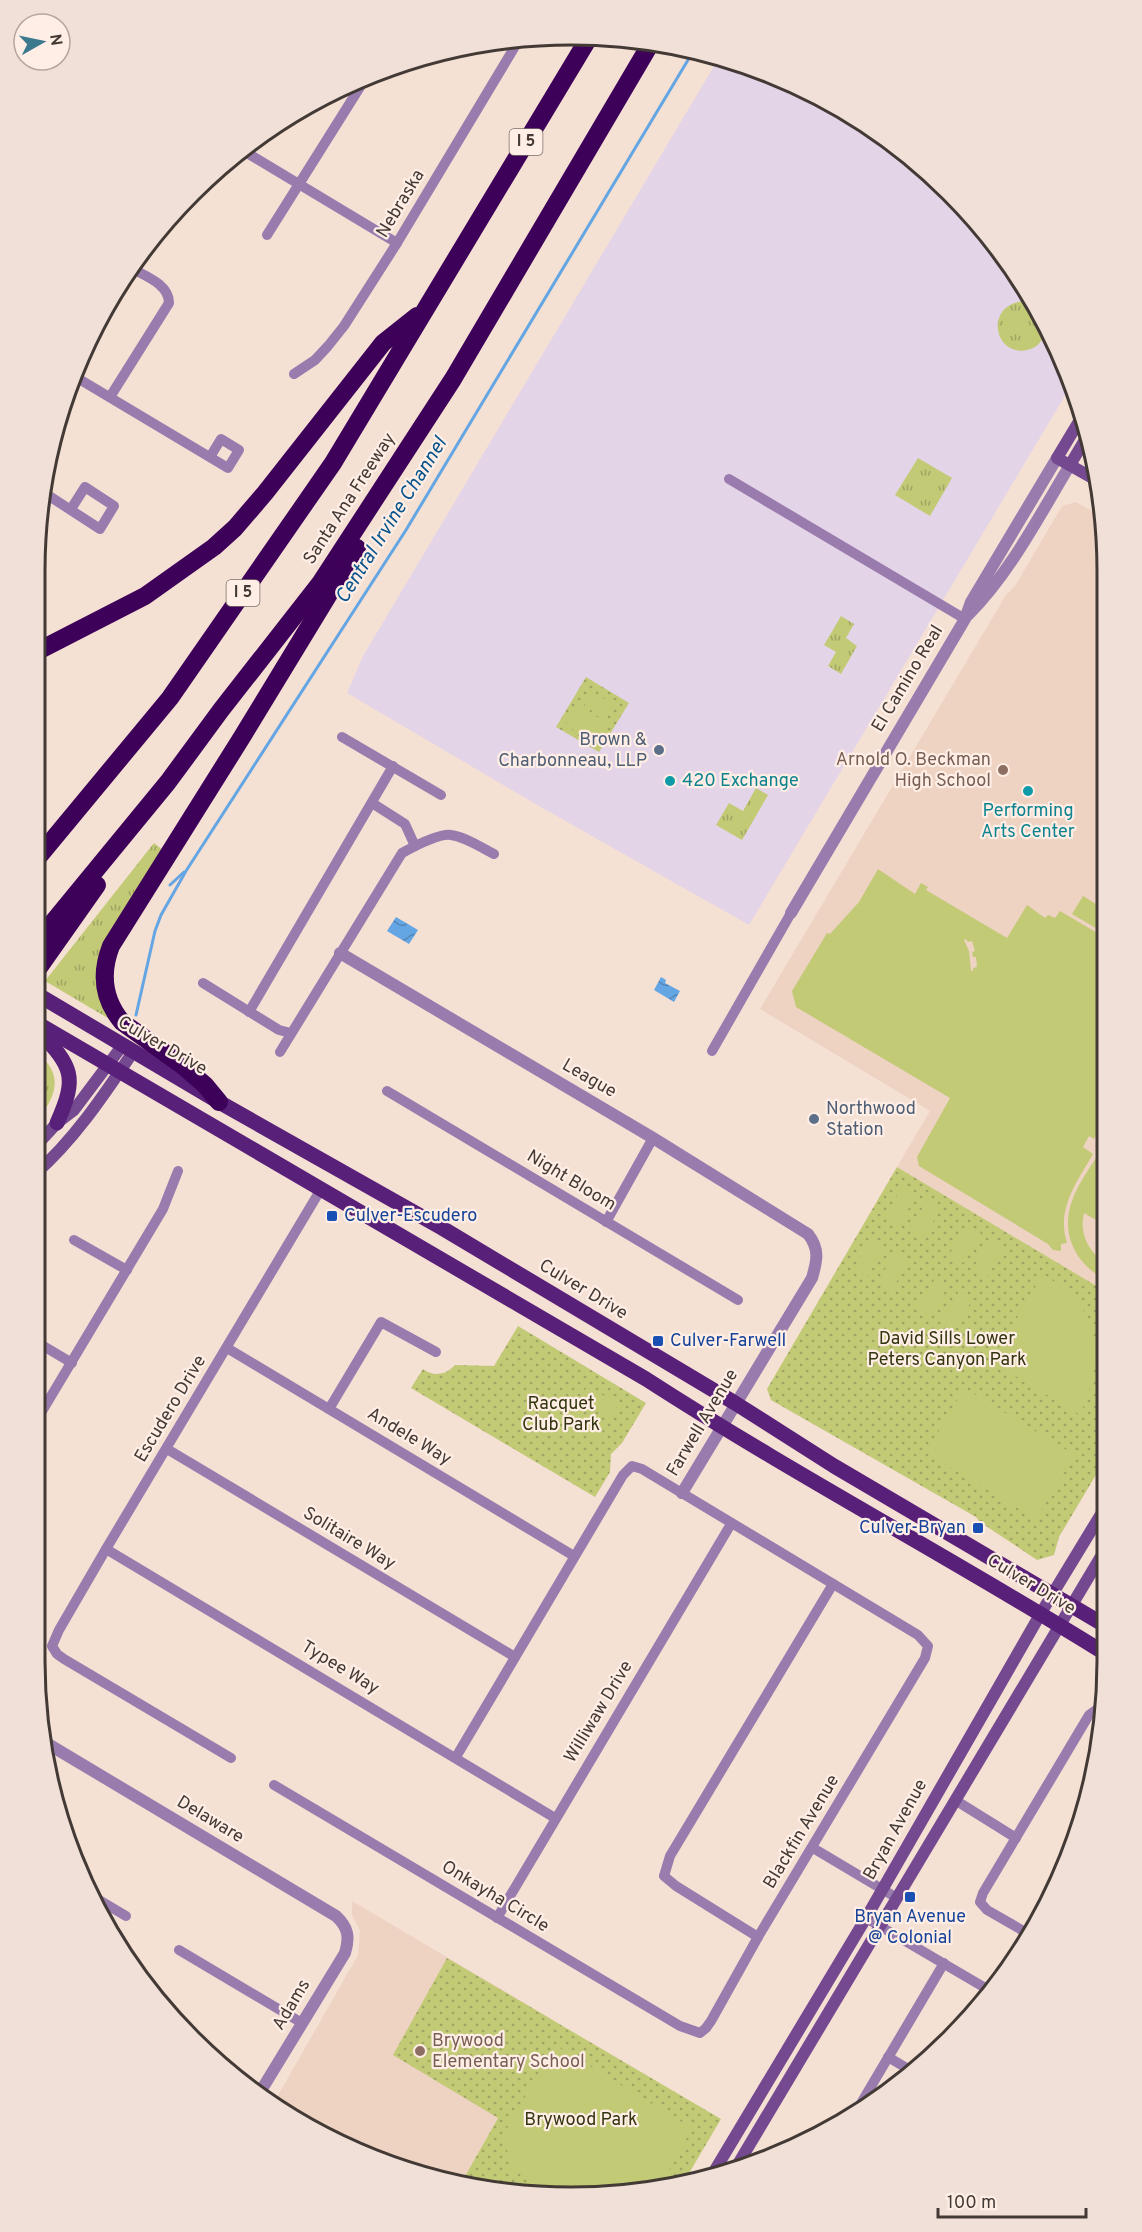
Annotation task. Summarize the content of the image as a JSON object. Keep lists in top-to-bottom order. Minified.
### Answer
{"streets":{"highway":["I 5","Santa Ana Freeway"],"main road":["El Camino Real","Culver Drive","Bryan Avenue"],"street":["Nebraska","League","Night Bloom","Escudero Drive","Farwell Avenue","Andele Way","Solitaire Way","Typee Way","Williwaw Drive","Delaware","Blackfin Avenue","Onkayha Circle","Adams"]},"crossings":[["Culver Drive","Escudero Drive"],["Culver Drive","Farwell Avenue"],["Culver Drive","Bryan Avenue"],["League","Farwell Avenue"],["Escudero Drive","Andele Way"],["Escudero Drive","Solitaire Way"],["Escudero Drive","Typee Way"],["Typee Way","Williwaw Drive"],["Williwaw Drive","Onkayha Circle"],["Delaware","Adams"],["Blackfin Avenue","Onkayha Circle"]],"water":["Central Irvine Channel"],"parks":["David Sills Lower Peters Canyon Park","Racquet Club Park","Brywood Park"],"places":{"other":["Brown & Charbonneau, LLP","Arnold O. Beckman High School","420 Exchange","Performing Arts Center","Northwood Station","Brywood Elementary School"],"transit":["Culver-Escudero","Culver-Farwell","Culver-Bryan","Bryan Avenue @ Colonial"]},"scale_bar":"100 m","north":"right"}
